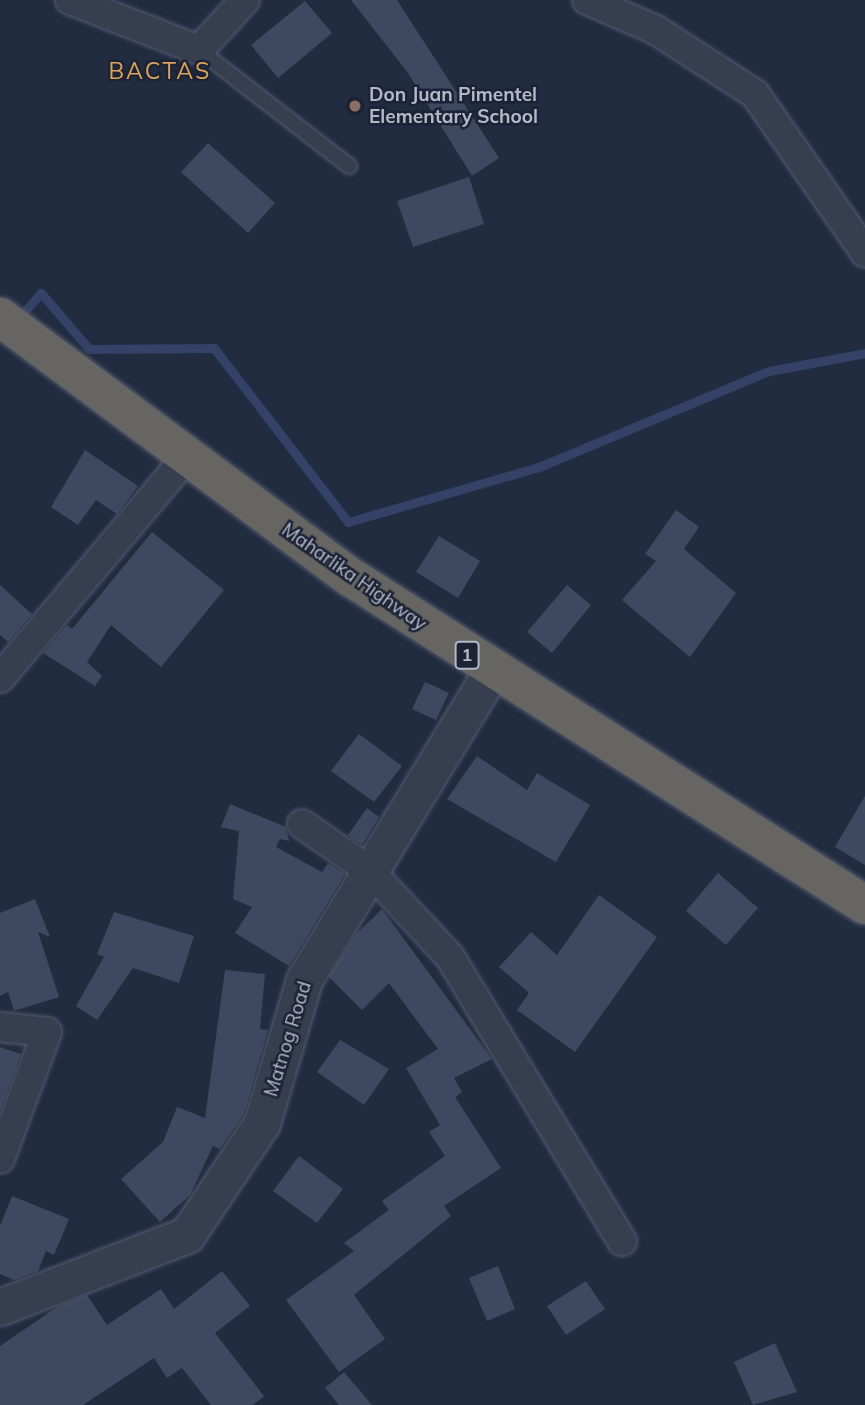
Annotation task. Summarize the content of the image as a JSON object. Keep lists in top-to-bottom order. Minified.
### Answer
{"streets":{"highway":["Maharlika Highway","1"],"street":["Matnog Road"]},"crossings":[["Maharlika Highway","Matnog Road"]],"districts":["BACTAS"],"places":["Don Juan Pimentel Elementary School"]}
